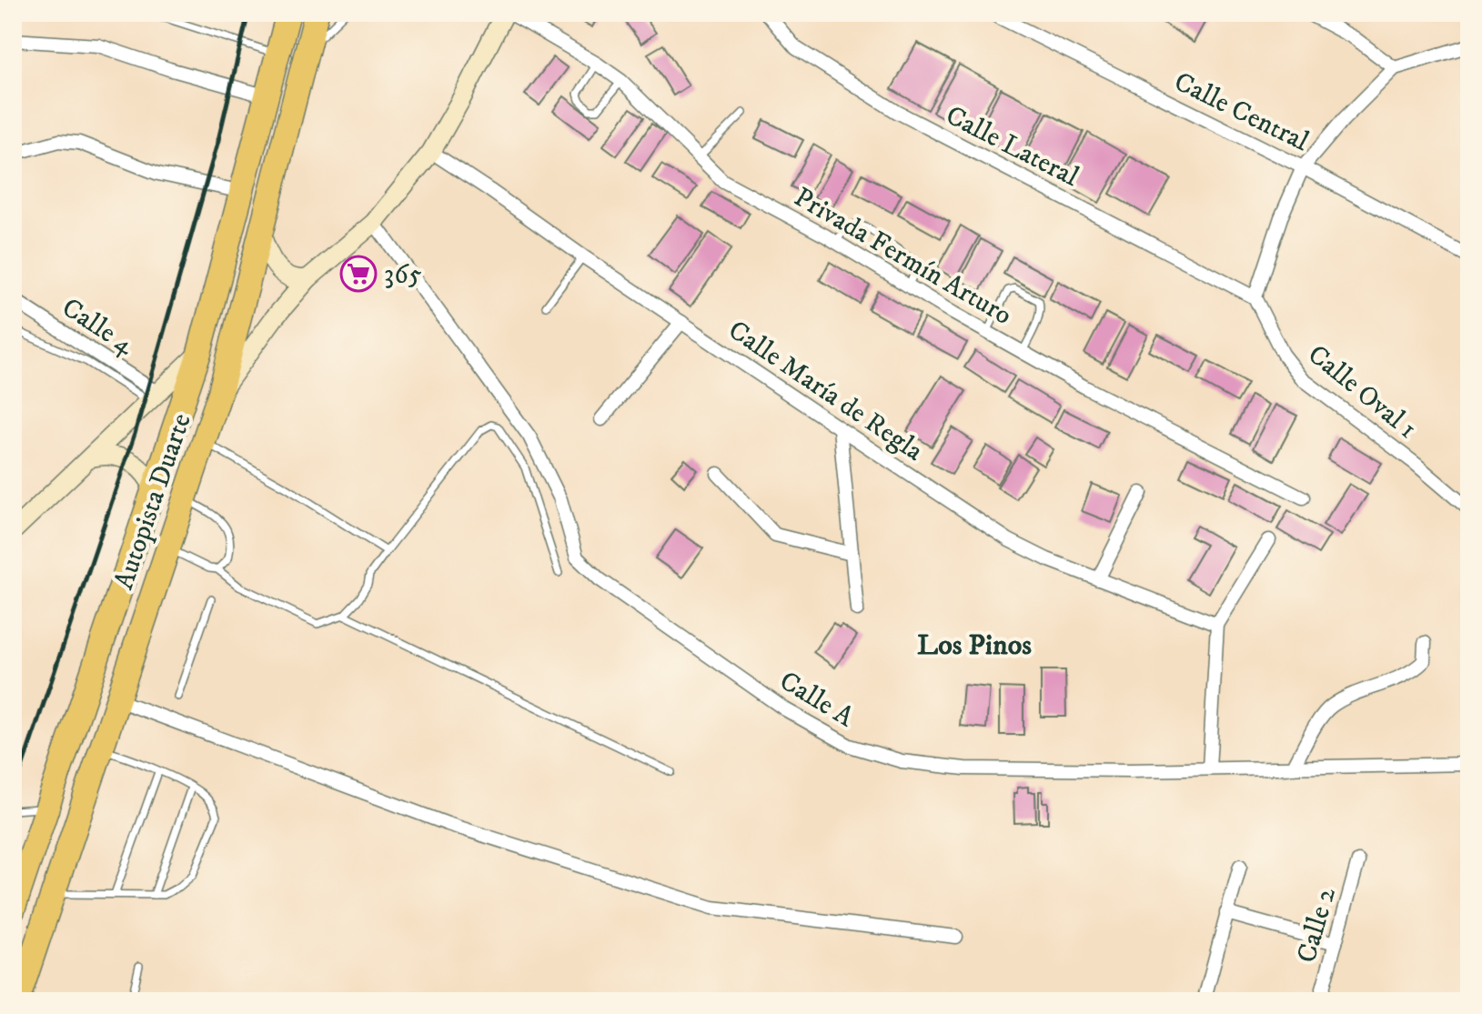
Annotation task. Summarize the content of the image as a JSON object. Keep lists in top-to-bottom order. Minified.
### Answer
{"streets":{"highway":["Autopista Duarte"],"street":["Calle Central","Calle Lateral","Privada Fermín Arturo","Calle 4","Calle María de Regla","Calle Oval 1","Calle A","Calle 2"]},"crossings":[["Calle Lateral","Calle Oval 1"]],"districts":["Los Pinos"],"places":{"supermarket":["365"]}}
